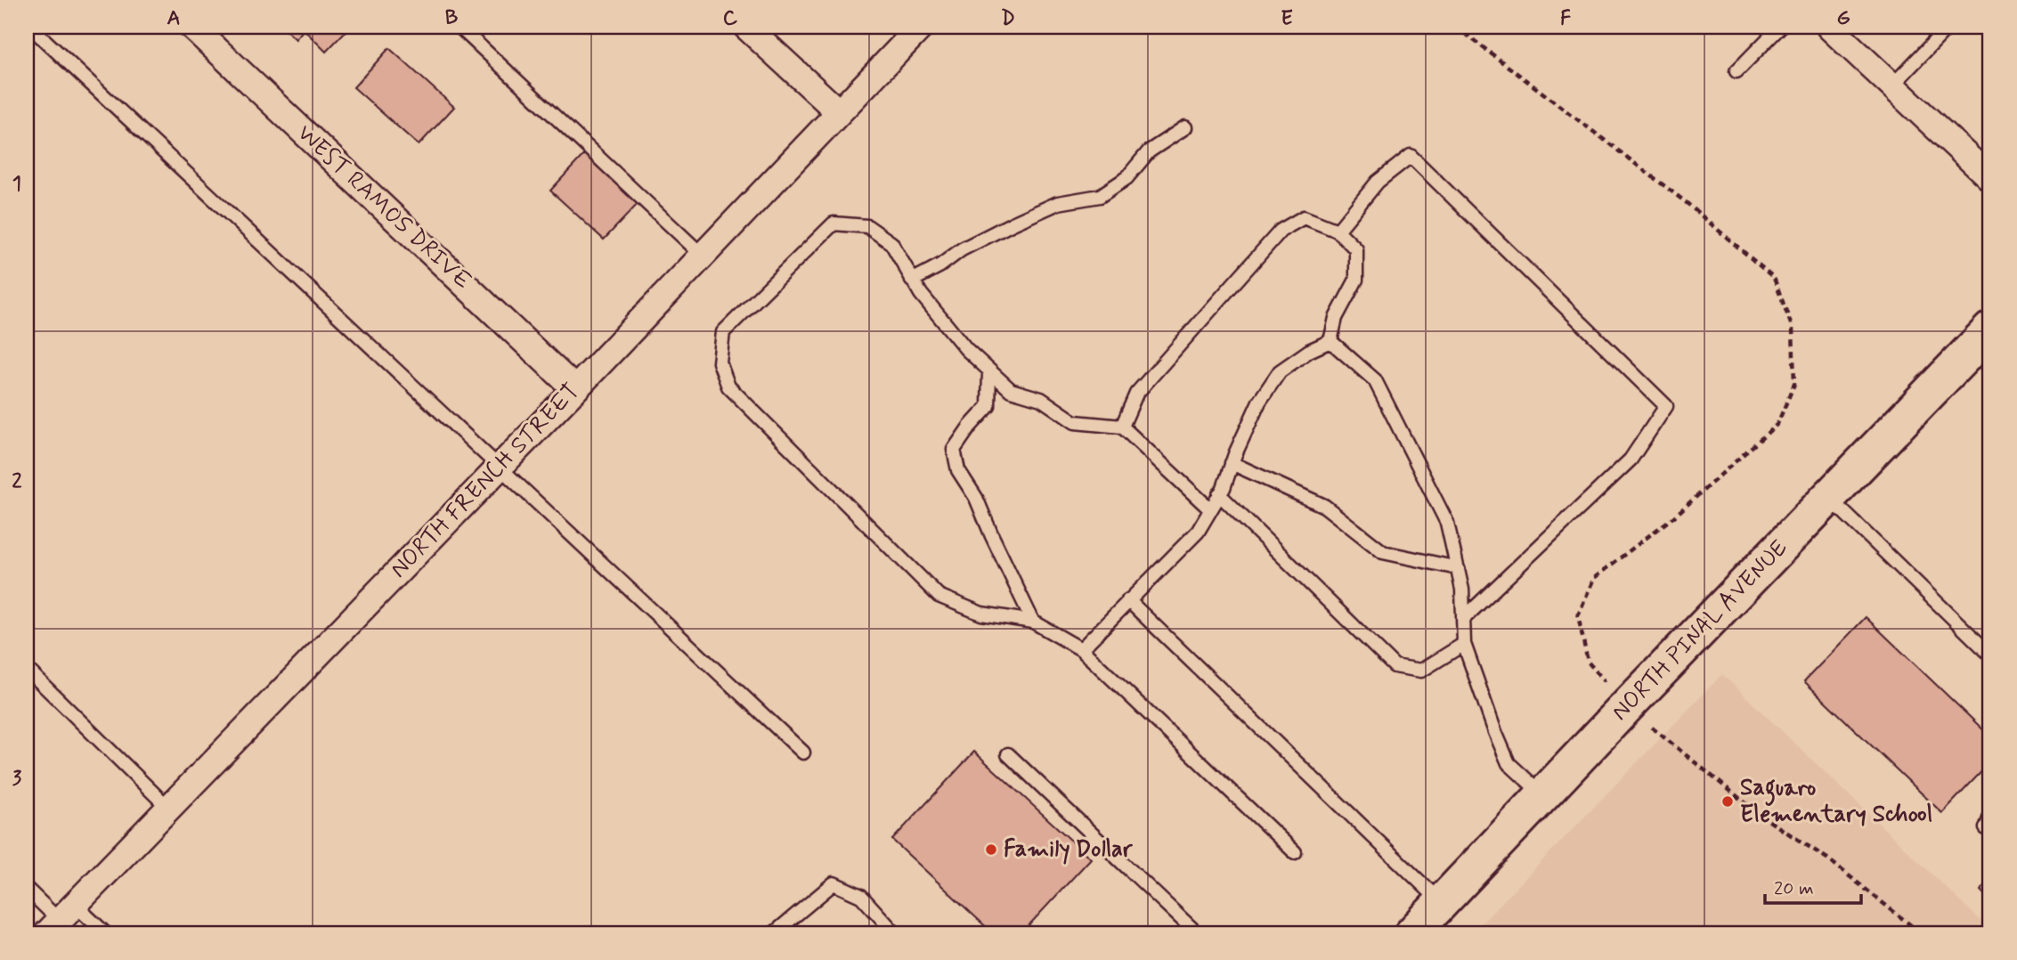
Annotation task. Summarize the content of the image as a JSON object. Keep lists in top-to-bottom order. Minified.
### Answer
{"streets":{"main road":["NORTH PINAL AVENUE"],"street":["WEST RAMOS DRIVE","NORTH FRENCH STREET"]},"crossings":[["WEST RAMOS DRIVE","NORTH FRENCH STREET"]],"places":["Saguaro Elementary School","Family Dollar"],"scale_bar":"20 m","grid":{"columns":["A","B","C","D","E","F","G"],"rows":["1","2","3"]}}
